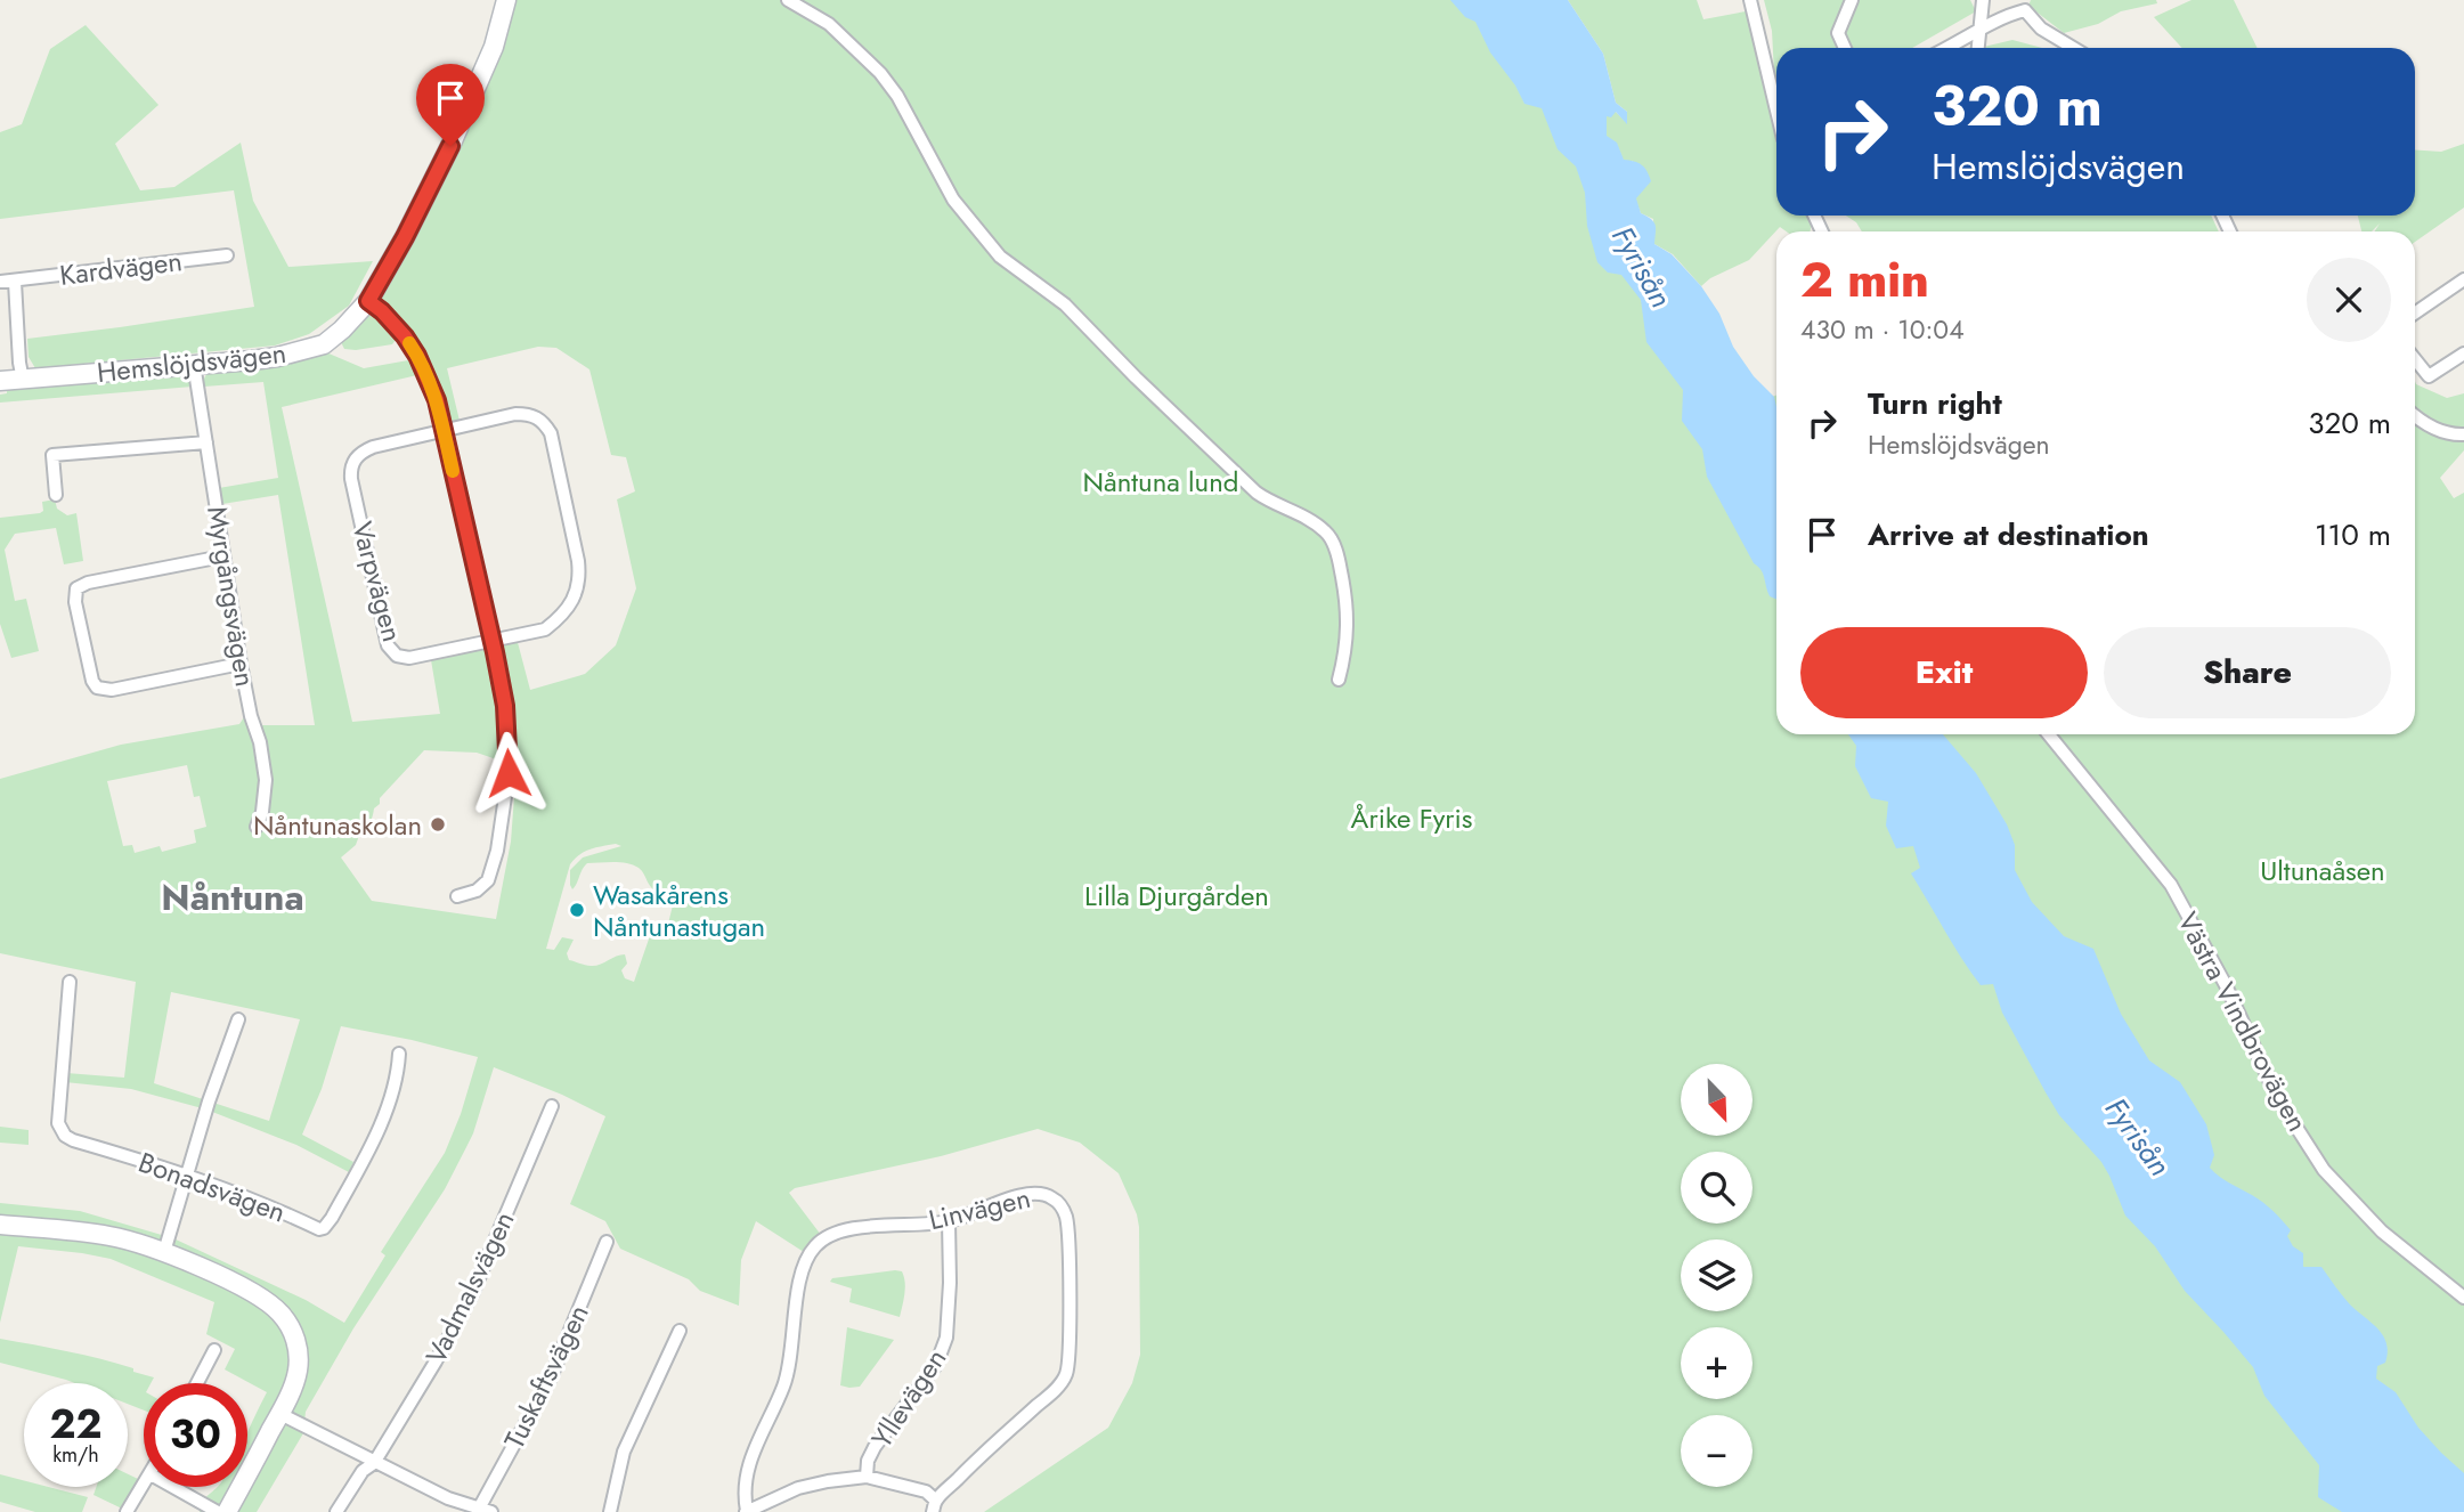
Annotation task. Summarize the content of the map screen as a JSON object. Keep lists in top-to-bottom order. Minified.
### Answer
{"streets":{"street":["Kardvägen","Hemslöjdsvägen","Varpvägen","Myrgångsvägen","Västra Vindbrovägen","Bonadsvägen","Linvägen","Vadmalsvägen","Tuskaftsvägen","Yllevägen"]},"crossings":[["Hemslöjdsvägen","Myrgångsvägen"],["Linvägen","Yllevägen"]],"districts":["Nåntuna"],"water":["Fyrisån"],"parks":["Nåntuna lund","Årike Fyris","Ultunaåsen","Lilla Djurgården"],"places":["Nåntunaskolan","Wasakårens Nåntunastugan"],"north":"bottom right","page":{"turn":["320 m","Hemslöjdsvägen"],"heading":["2 min","430 m · 10:04"],"list":[{"name":"Turn right","note":"Hemslöjdsvägen","value":"320 m"},{"name":"Arrive at destination","value":"110 m"}],"buttons":["Exit","Share"],"map_buttons":["+","−"],"speed":"22 km/h","limit":"30"}}
